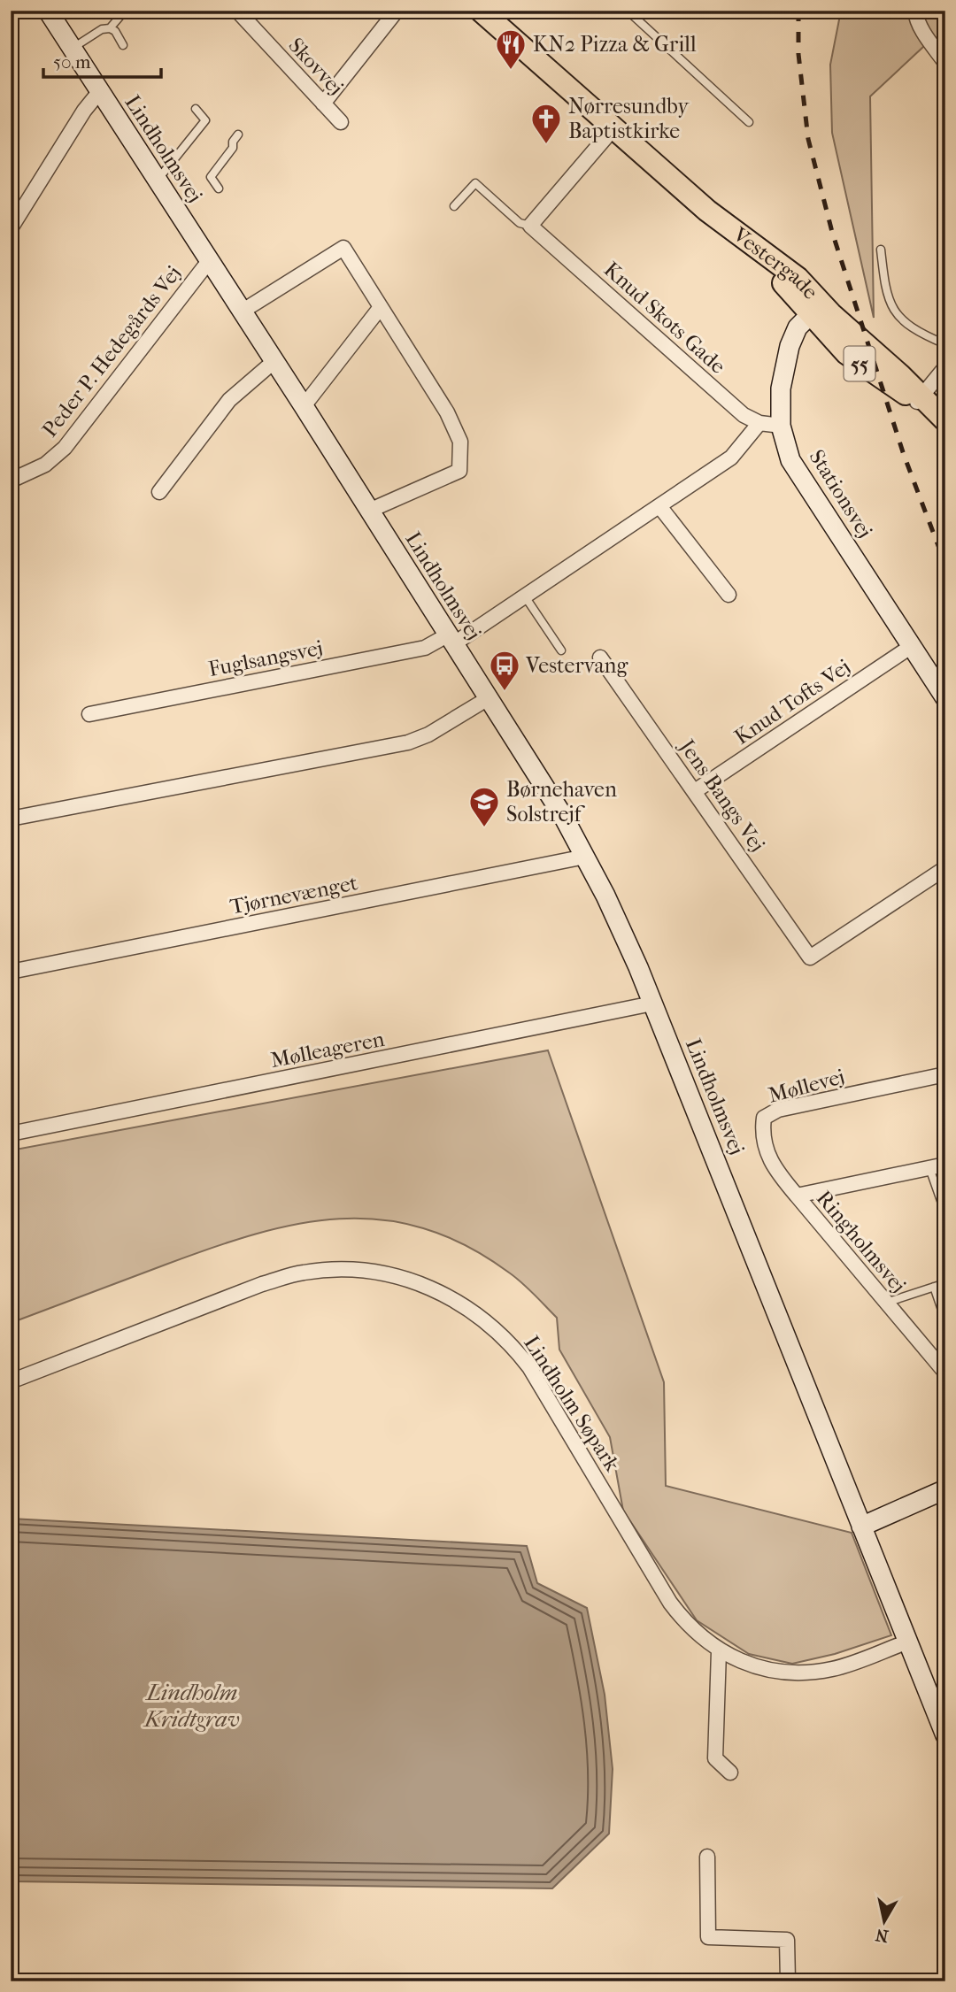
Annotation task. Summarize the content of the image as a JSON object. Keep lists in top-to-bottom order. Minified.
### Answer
{"streets":{"main road":["Vestergade","55"],"street":["Skovvej","Lindholmsvej","Knud Skots Gade","Peder P. Hedegårds Vej","Stationsvej","Fuglsangsvej","Knud Tofts Vej","Jens Bangs Vej","Tjørnevænget","Mølleageren","Møllevej","Ringholmsvej","Lindholm Søpark"]},"crossings":[["Lindholmsvej","Peder P. Hedegårds Vej"],["Lindholmsvej","Fuglsangsvej"],["Lindholmsvej","Tjørnevænget"],["Lindholmsvej","Mølleageren"],["Lindholmsvej","Lindholm Søpark"],["Vestergade","55"],["Vestergade","Stationsvej"],["Knud Skots Gade","Stationsvej"],["Knud Skots Gade","Fuglsangsvej"],["55","Stationsvej"],["Stationsvej","Knud Tofts Vej"],["Knud Tofts Vej","Jens Bangs Vej"],["Møllevej","Ringholmsvej"]],"water":["Lindholm Kridtgrav"],"places":{"restaurant":["KN2 Pizza & Grill"],"church":["Nørresundby Baptistkirke"],"bus stop":["Vestervang"],"school or university":["Børnehaven Solstrejf"]},"scale_bar":"50 m","north":"bottom"}
